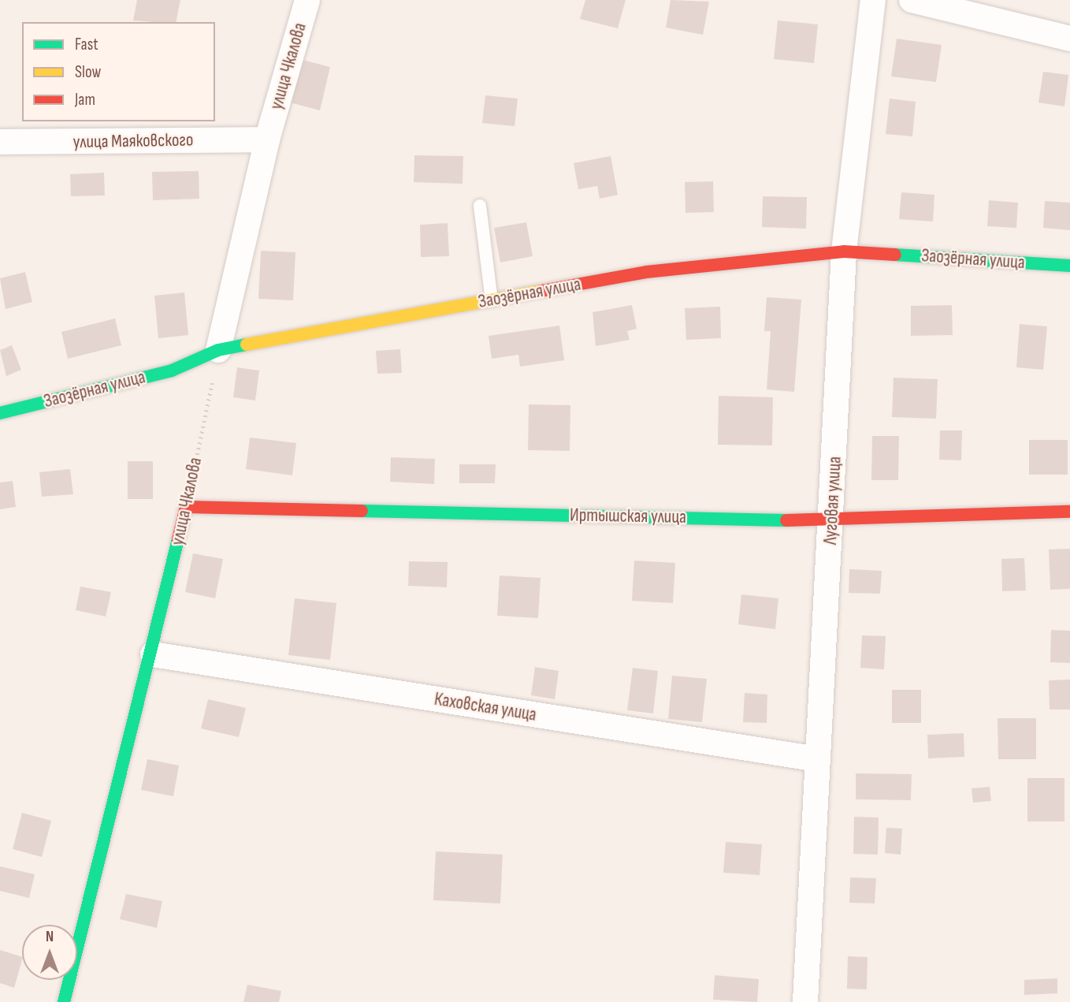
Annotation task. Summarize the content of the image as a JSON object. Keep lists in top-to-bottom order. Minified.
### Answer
{"streets":{"street":["улица Чкалова","улица Маяковского","Заозёрная улица","Луговая улица","Иртышская улица","Каховская улица"]},"crossings":[["улица Чкалова","улица Маяковского"],["улица Чкалова","Заозёрная улица"],["улица Чкалова","Иртышская улица"],["улица Чкалова","Каховская улица"],["Заозёрная улица","Луговая улица"],["Луговая улица","Иртышская улица"],["Луговая улица","Каховская улица"]],"legend":["Fast","Slow","Jam"],"north":"top"}
